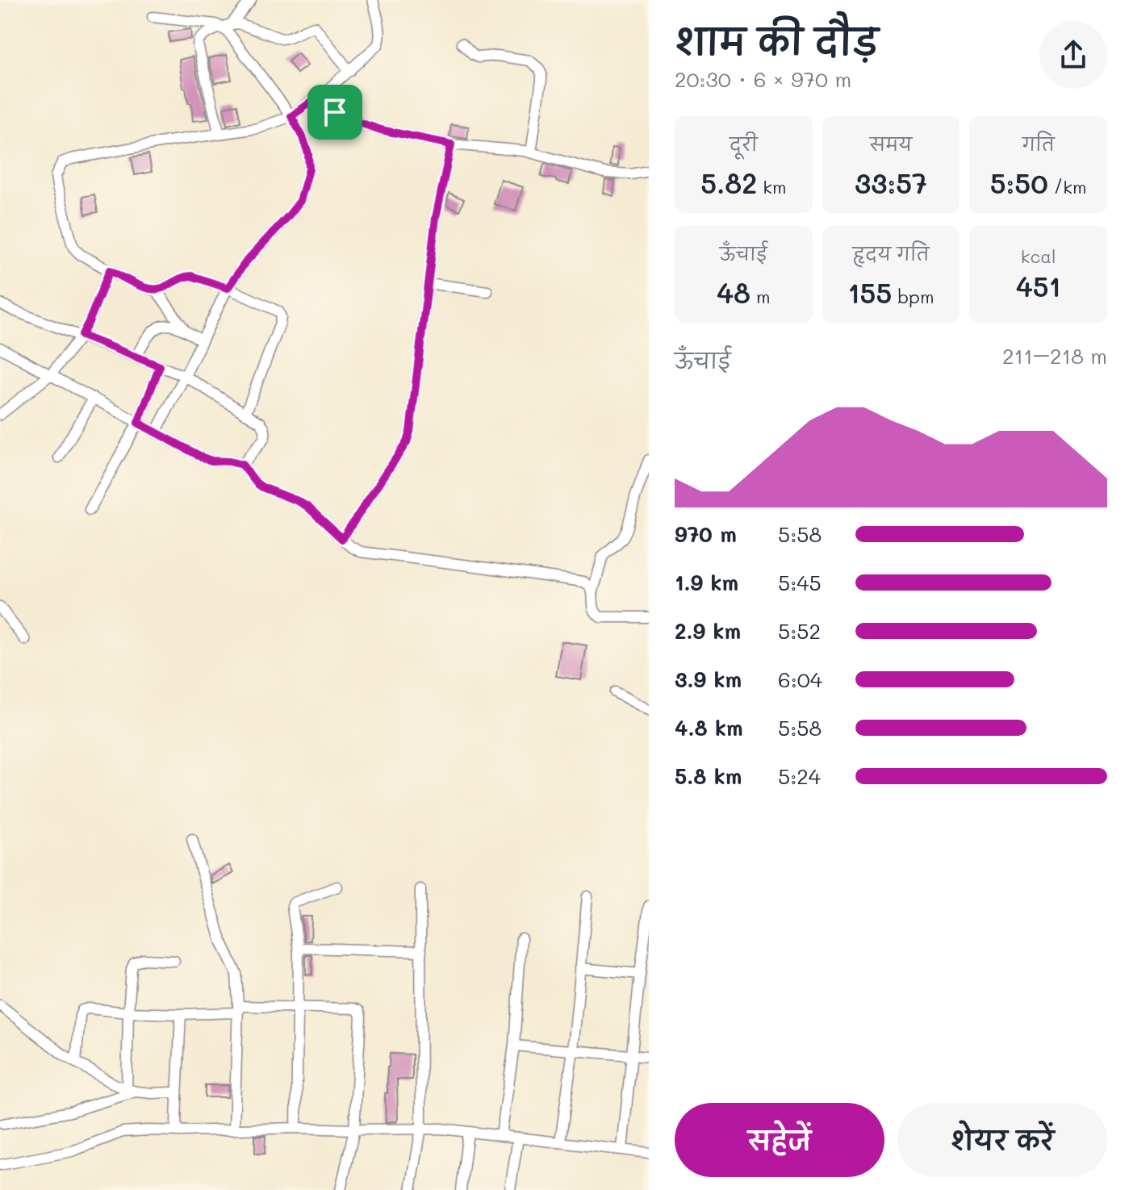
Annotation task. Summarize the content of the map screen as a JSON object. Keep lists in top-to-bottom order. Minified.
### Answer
{"page":{"heading":["शाम की दौड़","20:30 · 6 × 970 m"],"stats":[["दूरी","5.82 km"],["समय","33:57"],["गति","5:50 /km"],["ऊँचाई","48 m"],["हृदय गति","155 bpm"],["kcal","451"]],"chart":["ऊँचाई","211–218 m"],"list":[{"name":"970 m","note":"5:58"},{"name":"1.9 km","note":"5:45"},{"name":"2.9 km","note":"5:52"},{"name":"3.9 km","note":"6:04"},{"name":"4.8 km","note":"5:58"},{"name":"5.8 km","note":"5:24"}],"buttons":["सहेजें","शेयर करें"]}}
